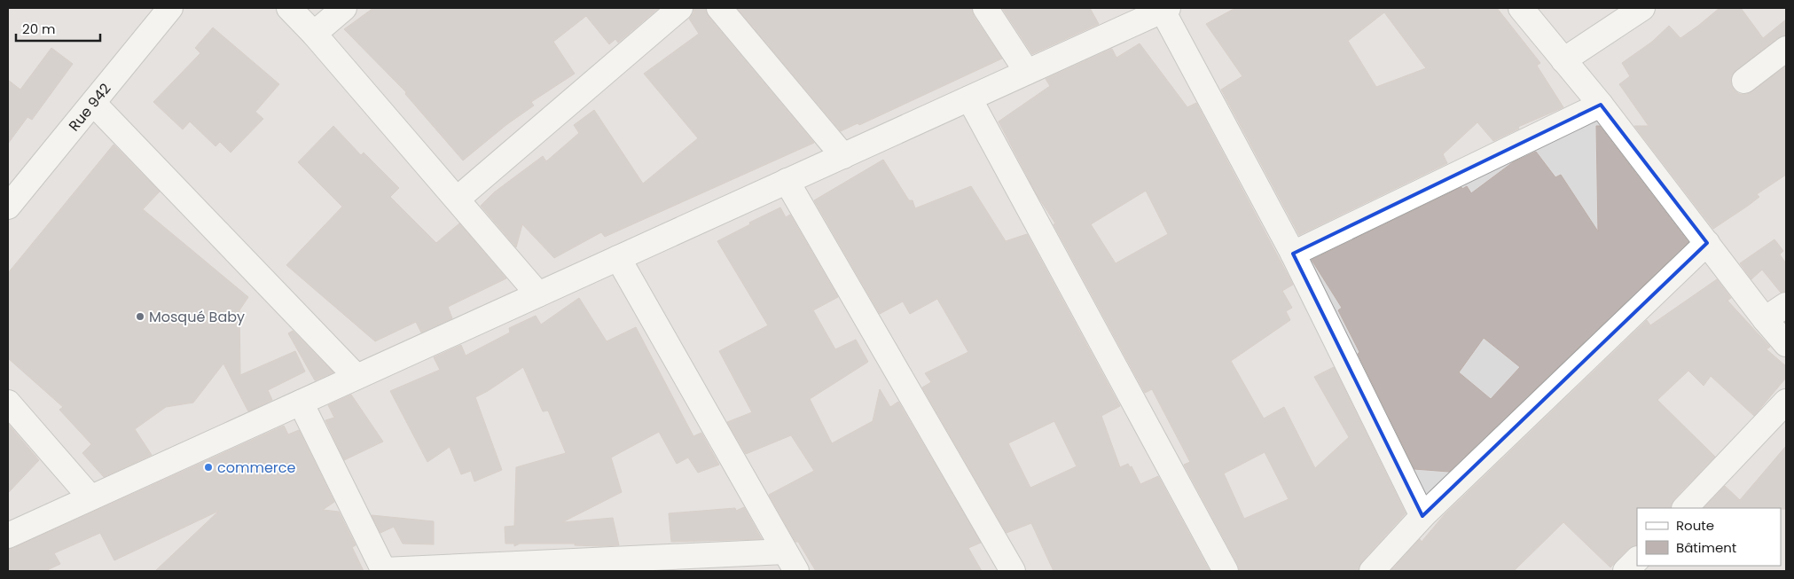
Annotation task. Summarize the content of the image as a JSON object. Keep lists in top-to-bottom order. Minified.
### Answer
{"streets":{"street":["Rue 942"]},"places":["Mosqué Baby","commerce"],"legend":["Route","Bâtiment"],"scale_bar":"20 m"}
